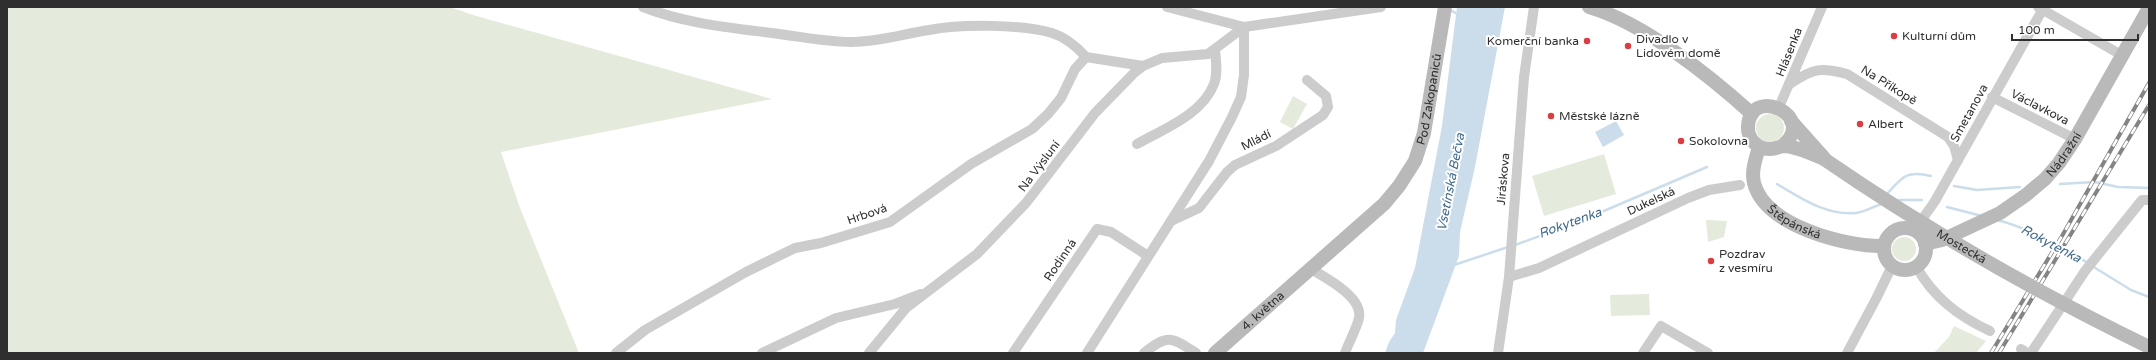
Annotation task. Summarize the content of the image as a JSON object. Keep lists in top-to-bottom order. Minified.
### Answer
{"streets":{"street":["Hlásenka","Na Příkopě","Pod Zakopaniců","Václavkova","Smetanova","Mládí","Nádražní","Na Výsluní","Jiráskova","Dukelská","Hrbová","Štěpánská","Mostecká","Rodinná","4. května"]},"crossings":[["Hlásenka","Na Příkopě"],["Hlásenka","Mostecká"],["Na Příkopě","Smetanova"],["Pod Zakopaniců","4. května"],["Václavkova","Smetanova"],["Václavkova","Nádražní"],["Smetanova","Nádražní"],["Smetanova","Štěpánská"],["Mládí","Na Výsluní"],["Mládí","Rodinná"],["Nádražní","Štěpánská"],["Jiráskova","Dukelská"],["Dukelská","Štěpánská"]],"water":["Vsetínská Bečva","Rokytenka"],"places":["Kulturní dům","Komerční banka","Divadlo v Lidovém domě","Městské lázně","Albert","Sokolovna","Pozdrav z vesmíru"],"scale_bar":"100 m"}
